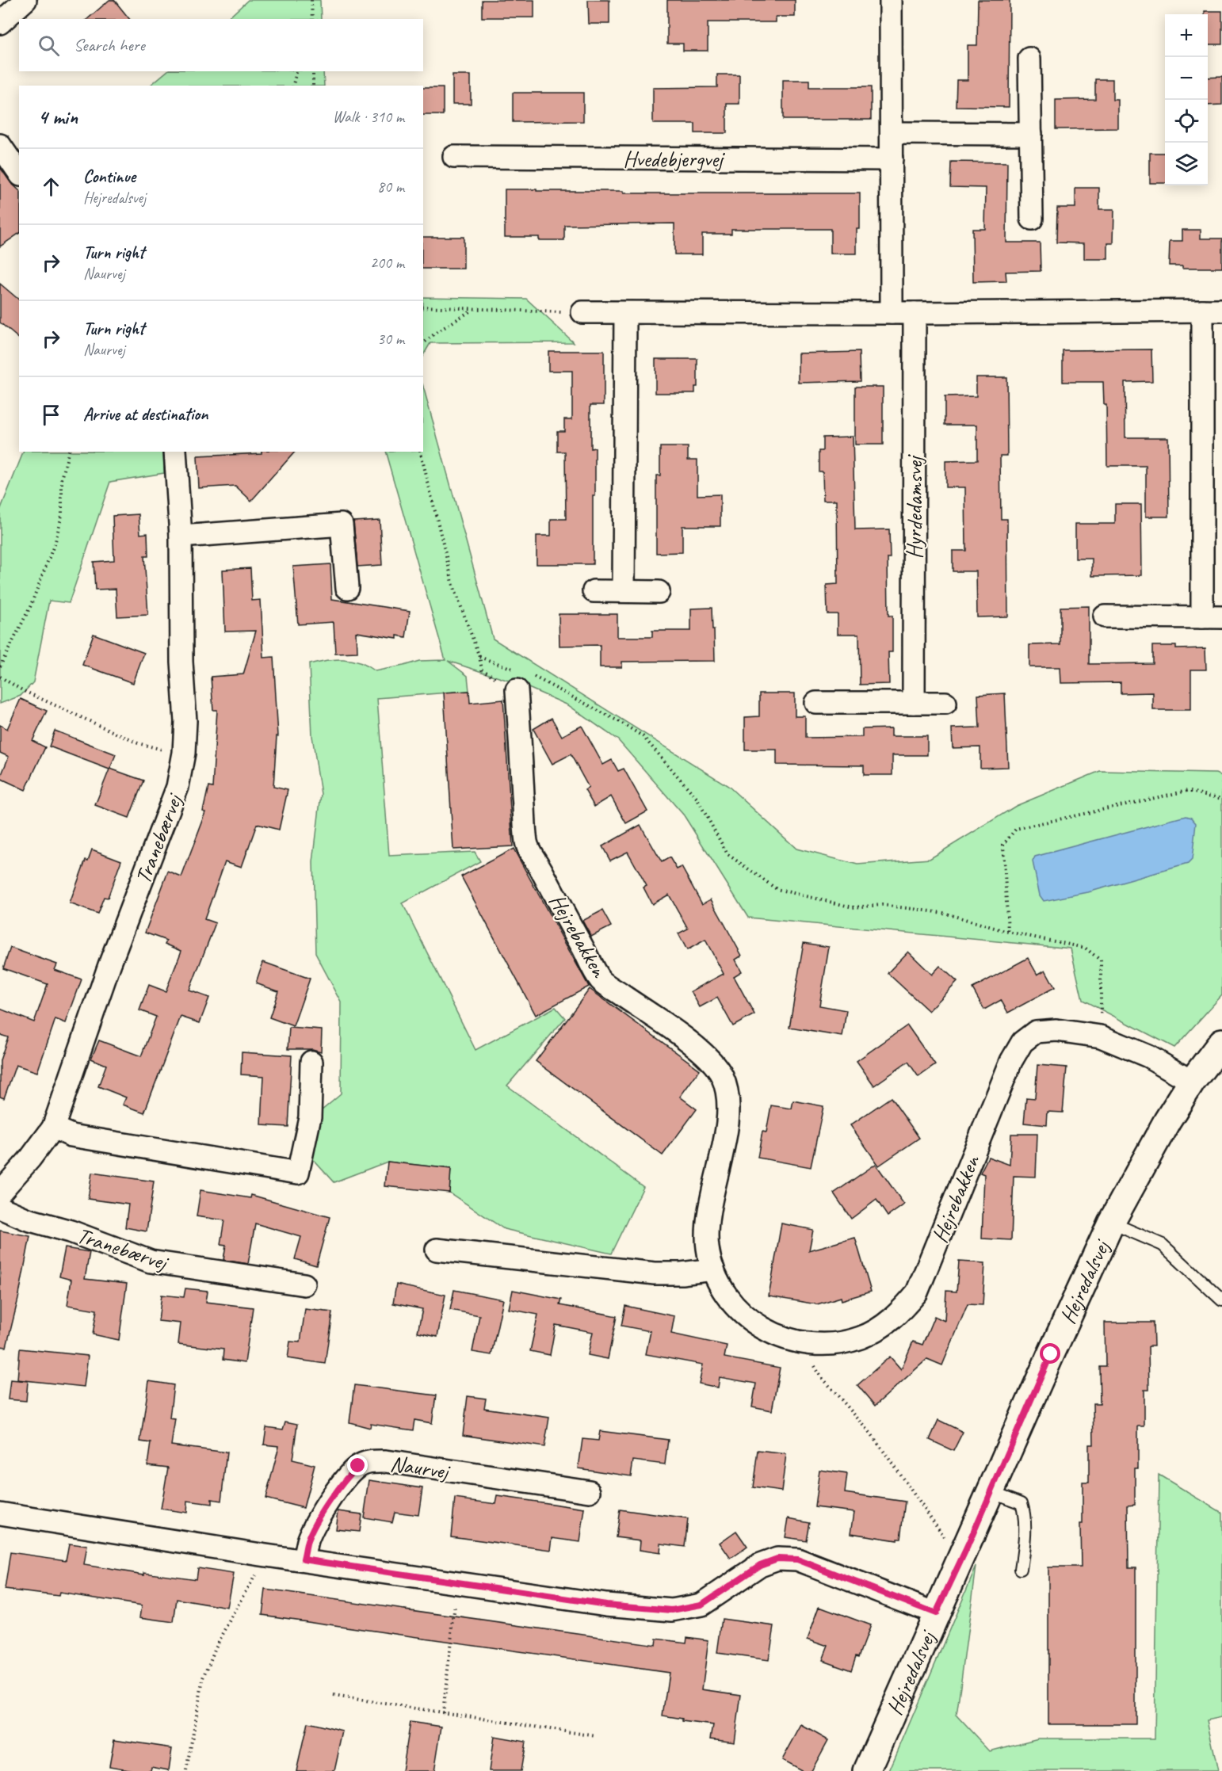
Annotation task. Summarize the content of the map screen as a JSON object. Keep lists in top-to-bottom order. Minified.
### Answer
{"streets":{"street":["Hvedebjergvej","Hyrdedamsvej","Tranebærvej","Hejrebakken","Hejredalsvej","Naurvej"]},"crossings":[["Hejrebakken","Hejredalsvej"]],"page":{"map_buttons":["+","−"],"search":"Search here","heading":["4 min","Walk · 310 m"],"list":[["Continue","Hejredalsvej","80 m"],["Turn right","Naurvej","200 m"],["Turn right","Naurvej","30 m"],"Arrive at destination"]}}
